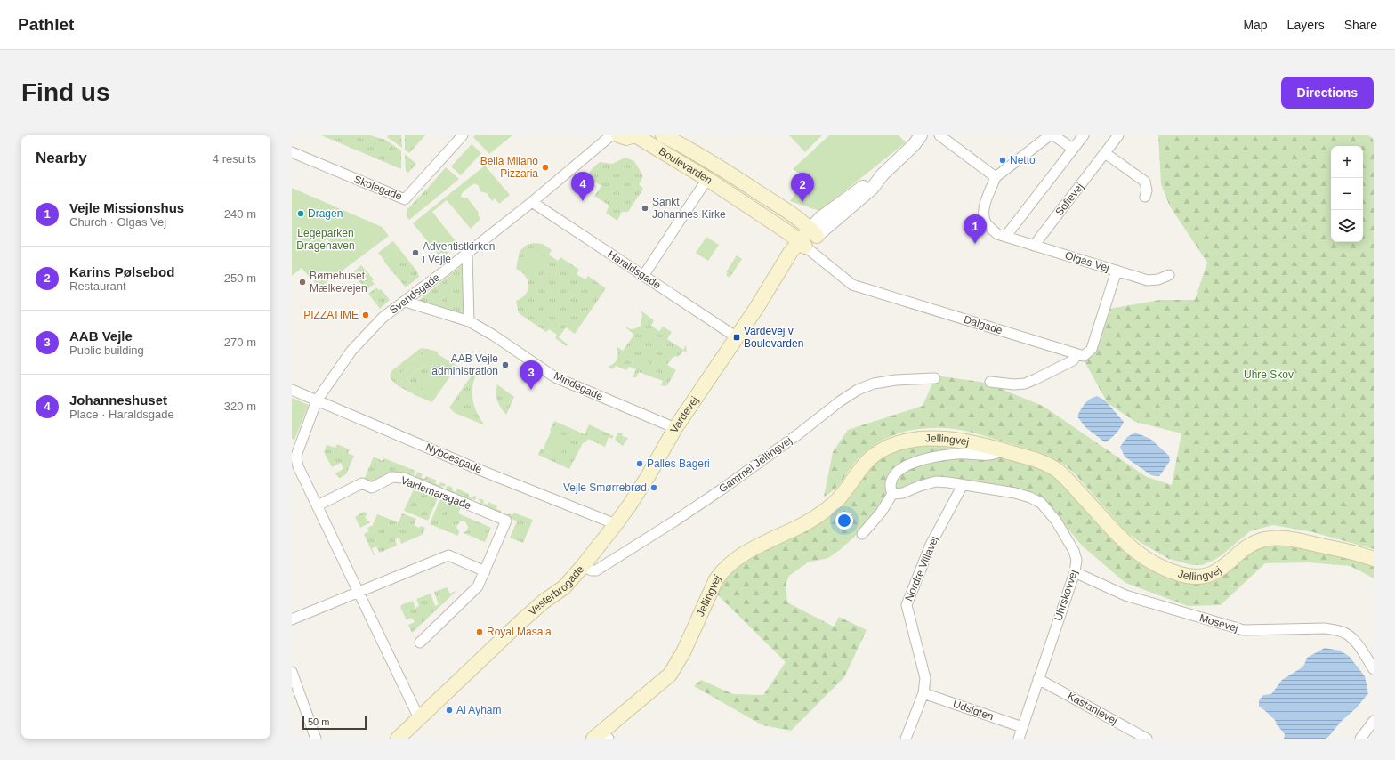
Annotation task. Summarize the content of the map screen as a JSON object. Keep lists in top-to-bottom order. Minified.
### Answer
{"streets":{"main road":["Boulevarden","Vardevej","Jellingvej","Vesterbrogade"],"street":["Skolegade","Sofievej","Olgas Vej","Haraldsgade","Svendsgade","Dalgade","Mindegade","Nyboesgade","Gammel Jellingvej","Valdemarsgade","Nordre Villavej","Uhrskovvej","Mosevej","Kastanievej","Udsigten"]},"crossings":[["Boulevarden","Dalgade"],["Boulevarden","Vardevej"],["Sofievej","Olgas Vej"],["Haraldsgade","Svendsgade"],["Haraldsgade","Vardevej"],["Svendsgade","Mindegade"],["Svendsgade","Nyboesgade"],["Dalgade","Vardevej"],["Mindegade","Vardevej"],["Vardevej","Nyboesgade"],["Vardevej","Vesterbrogade"],["Nyboesgade","Vesterbrogade"],["Gammel Jellingvej","Vesterbrogade"],["Nordre Villavej","Uhrskovvej"],["Nordre Villavej","Udsigten"],["Uhrskovvej","Mosevej"],["Uhrskovvej","Kastanievej"],["Uhrskovvej","Udsigten"]],"parks":["Legeparken Dragehaven","Uhre Skov"],"places":{"other":["Netto","Bella Milano Pizzaria","Sankt Johannes Kirke","Dragen","Adventistkirken i Vejle","Børnehuset Mælkevejen","PIZZATIME","AAB Vejle administration","Palles Bageri","Vejle Smørrebrød","Royal Masala","Al Ayham"],"transit":["Vardevej v Boulevarden"]},"scale_bar":"50 m","page":{"header":"Pathlet","nav":["Map","Layers","Share"],"buttons":"Directions","title":"Find us","heading":["Nearby","4 results"],"map_buttons":["+","−"],"pins":["4","2","1","3"],"list":[{"mark":"1","name":"Vejle Missionshus","note":"Church · Olgas Vej","value":"240 m"},{"mark":"2","name":"Karins Pølsebod","note":"Restaurant","value":"250 m"},{"mark":"3","name":"AAB Vejle","note":"Public building","value":"270 m"},{"mark":"4","name":"Johanneshuset","note":"Place · Haraldsgade","value":"320 m"}],"scale":"50 m"}}
